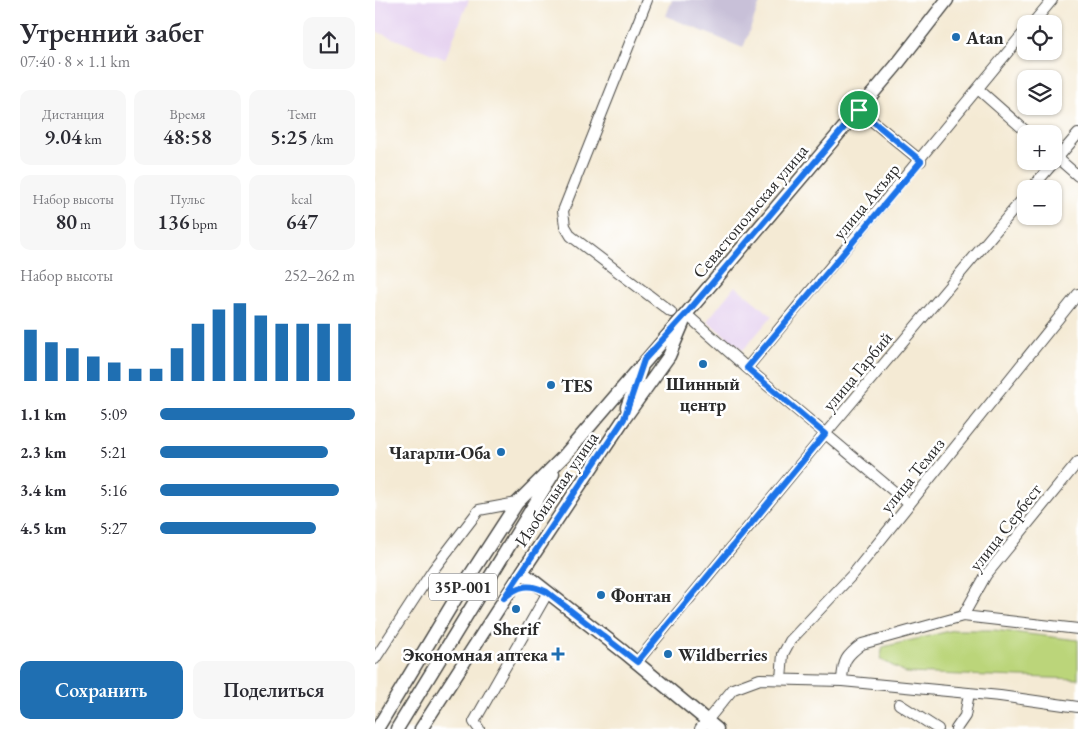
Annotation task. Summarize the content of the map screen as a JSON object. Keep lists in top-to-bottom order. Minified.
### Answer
{"streets":{"main road":["Севастопольская улица","Изобильная улица","35Р-001"],"street":["улица Акъяр","улица Гарбий","улица Темиз","улица Сербест"]},"crossings":[["Севастопольская улица","Изобильная улица"],["Севастопольская улица","35Р-001"],["улица Гарбий","Изобильная улица"]],"places":{"other":["Atan","Шинный центр","TES","Чагарли-Оба","Фонтан","Sherif","Wildberries"],"health":["Экономная аптека"]},"page":{"heading":["Утренний забег","07:40 · 8 × 1.1 km"],"map_buttons":["+","−"],"stats":[["Дистанция","9.04 km"],["Время","48:58"],["Темп","5:25 /km"],["Набор высоты","80 m"],["Пульс","136 bpm"],["kcal","647"]],"chart":["Набор высоты","252–262 m"],"list":[{"name":"1.1 km","note":"5:09"},{"name":"2.3 km","note":"5:21"},{"name":"3.4 km","note":"5:16"},{"name":"4.5 km","note":"5:27"}],"buttons":["Сохранить","Поделиться"]}}
